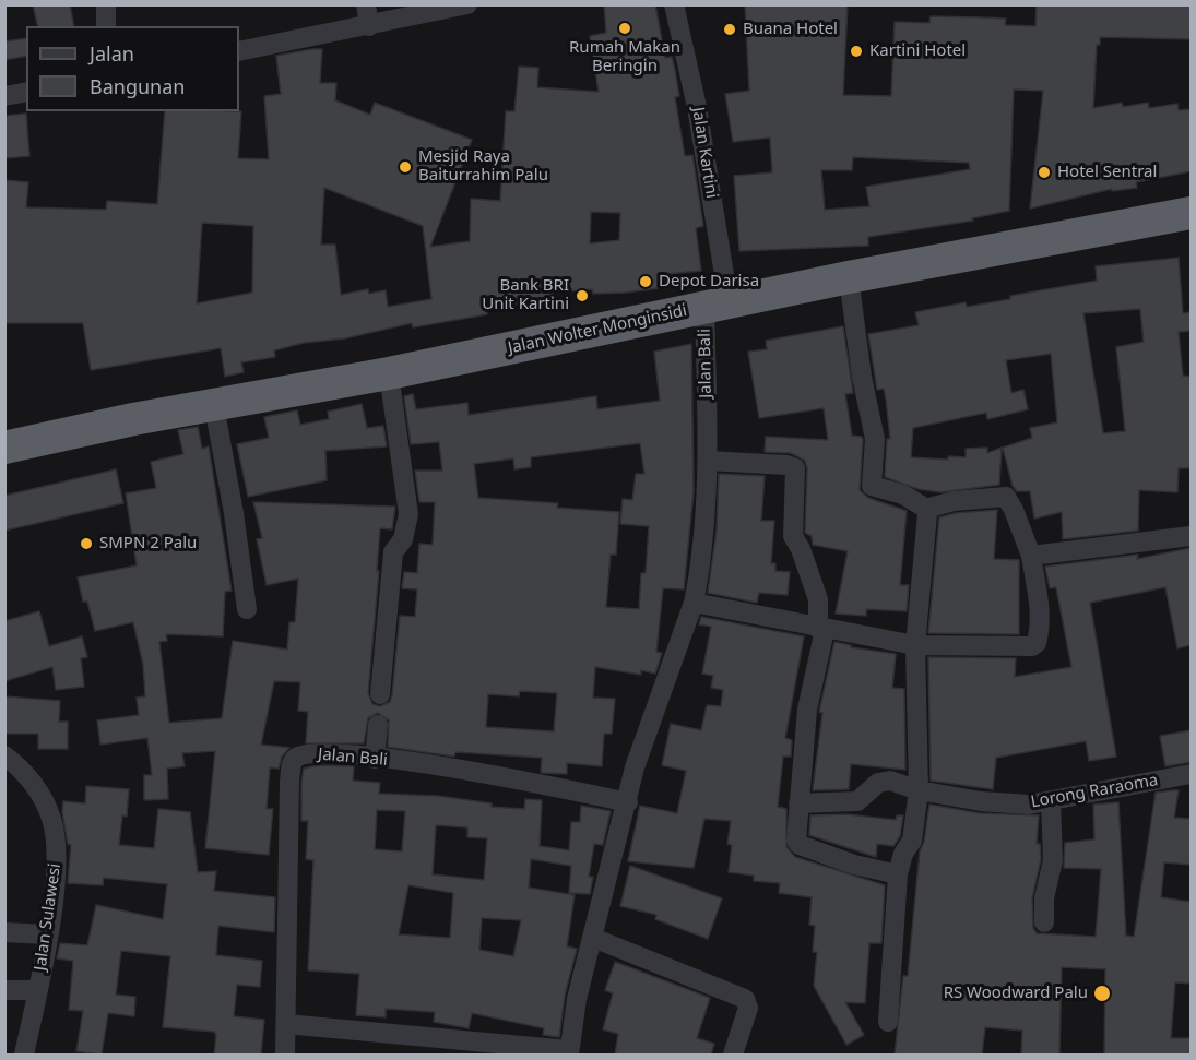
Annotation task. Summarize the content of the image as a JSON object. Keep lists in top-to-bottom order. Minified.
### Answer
{"streets":{"highway":["Jalan Wolter Monginsidi"],"street":["Jalan Kartini","Jalan Bali","Lorong Raraoma","Jalan Sulawesi"]},"crossings":[["Jalan Kartini","Jalan Wolter Monginsidi"],["Jalan Kartini","Jalan Bali"],["Jalan Wolter Monginsidi","Jalan Bali"]],"places":["Rumah Makan Beringin","Buana Hotel","Kartini Hotel","Mesjid Raya Baiturrahim Palu","Hotel Sentral","Depot Darisa","Bank BRI Unit Kartini","SMPN 2 Palu","RS Woodward Palu"],"legend":["Jalan","Bangunan"]}
